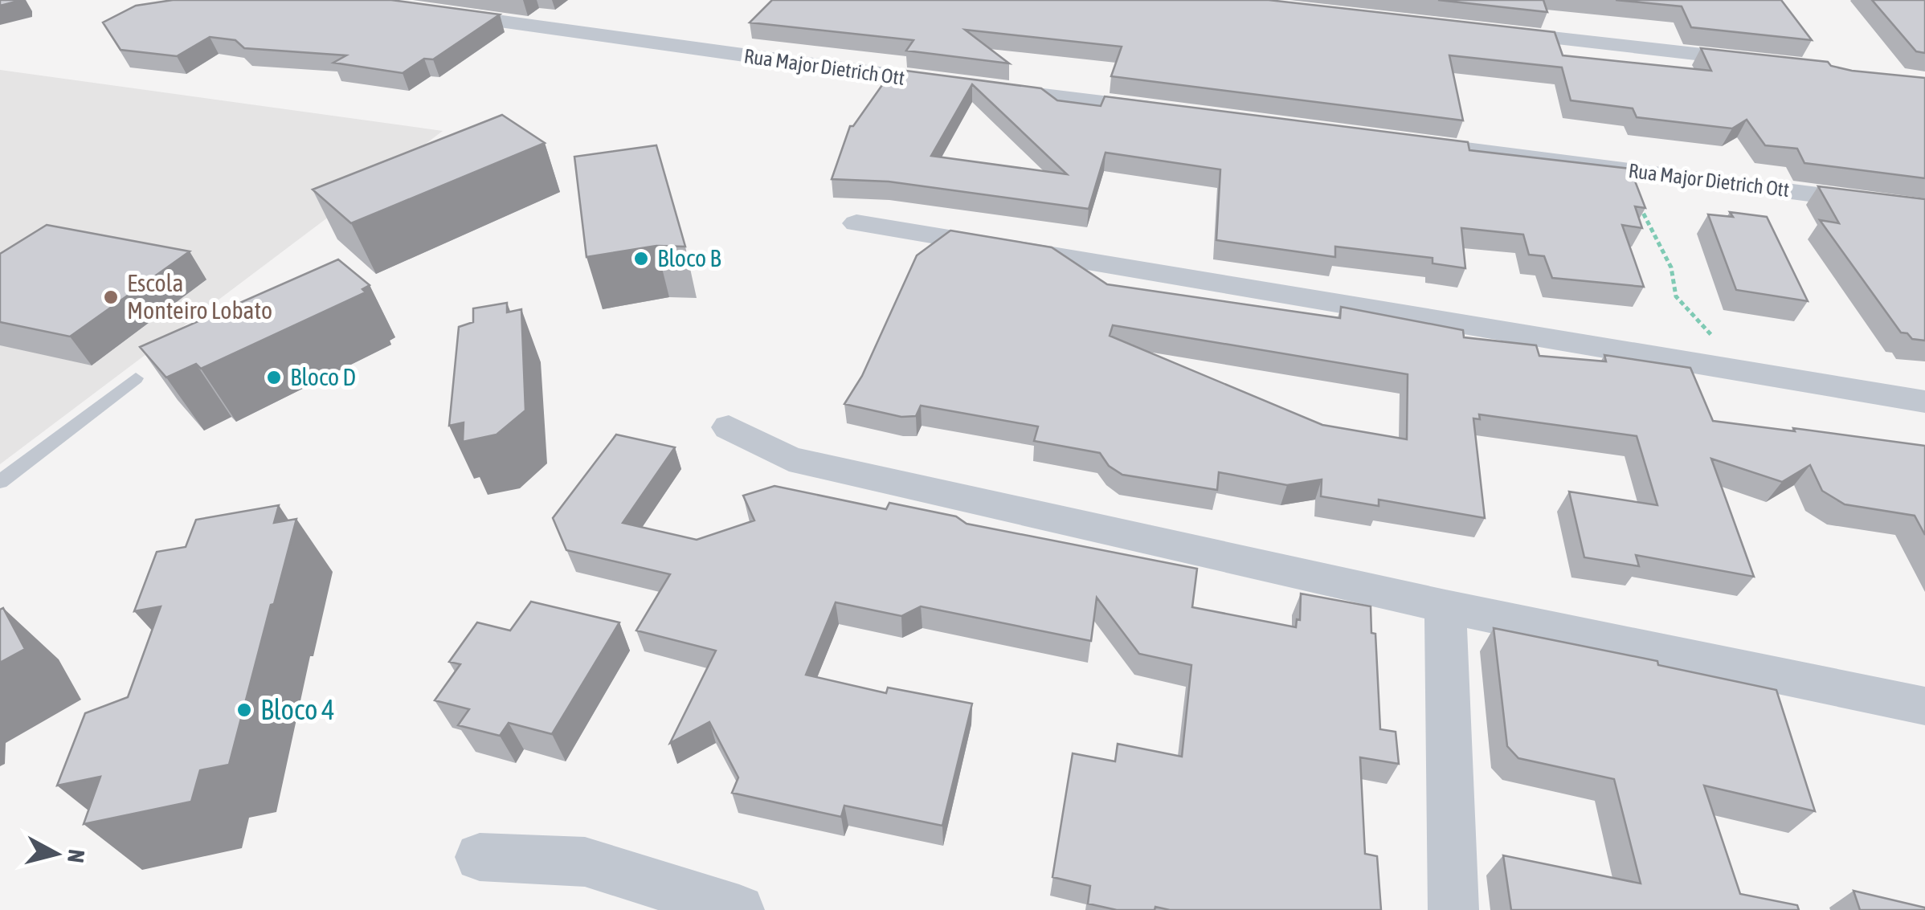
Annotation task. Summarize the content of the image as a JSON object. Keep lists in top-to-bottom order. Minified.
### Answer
{"streets":{"street":["Rua Major Dietrich Ott"]},"places":["Bloco B","Escola Monteiro Lobato","Bloco D","Bloco 4"],"north":"right"}
